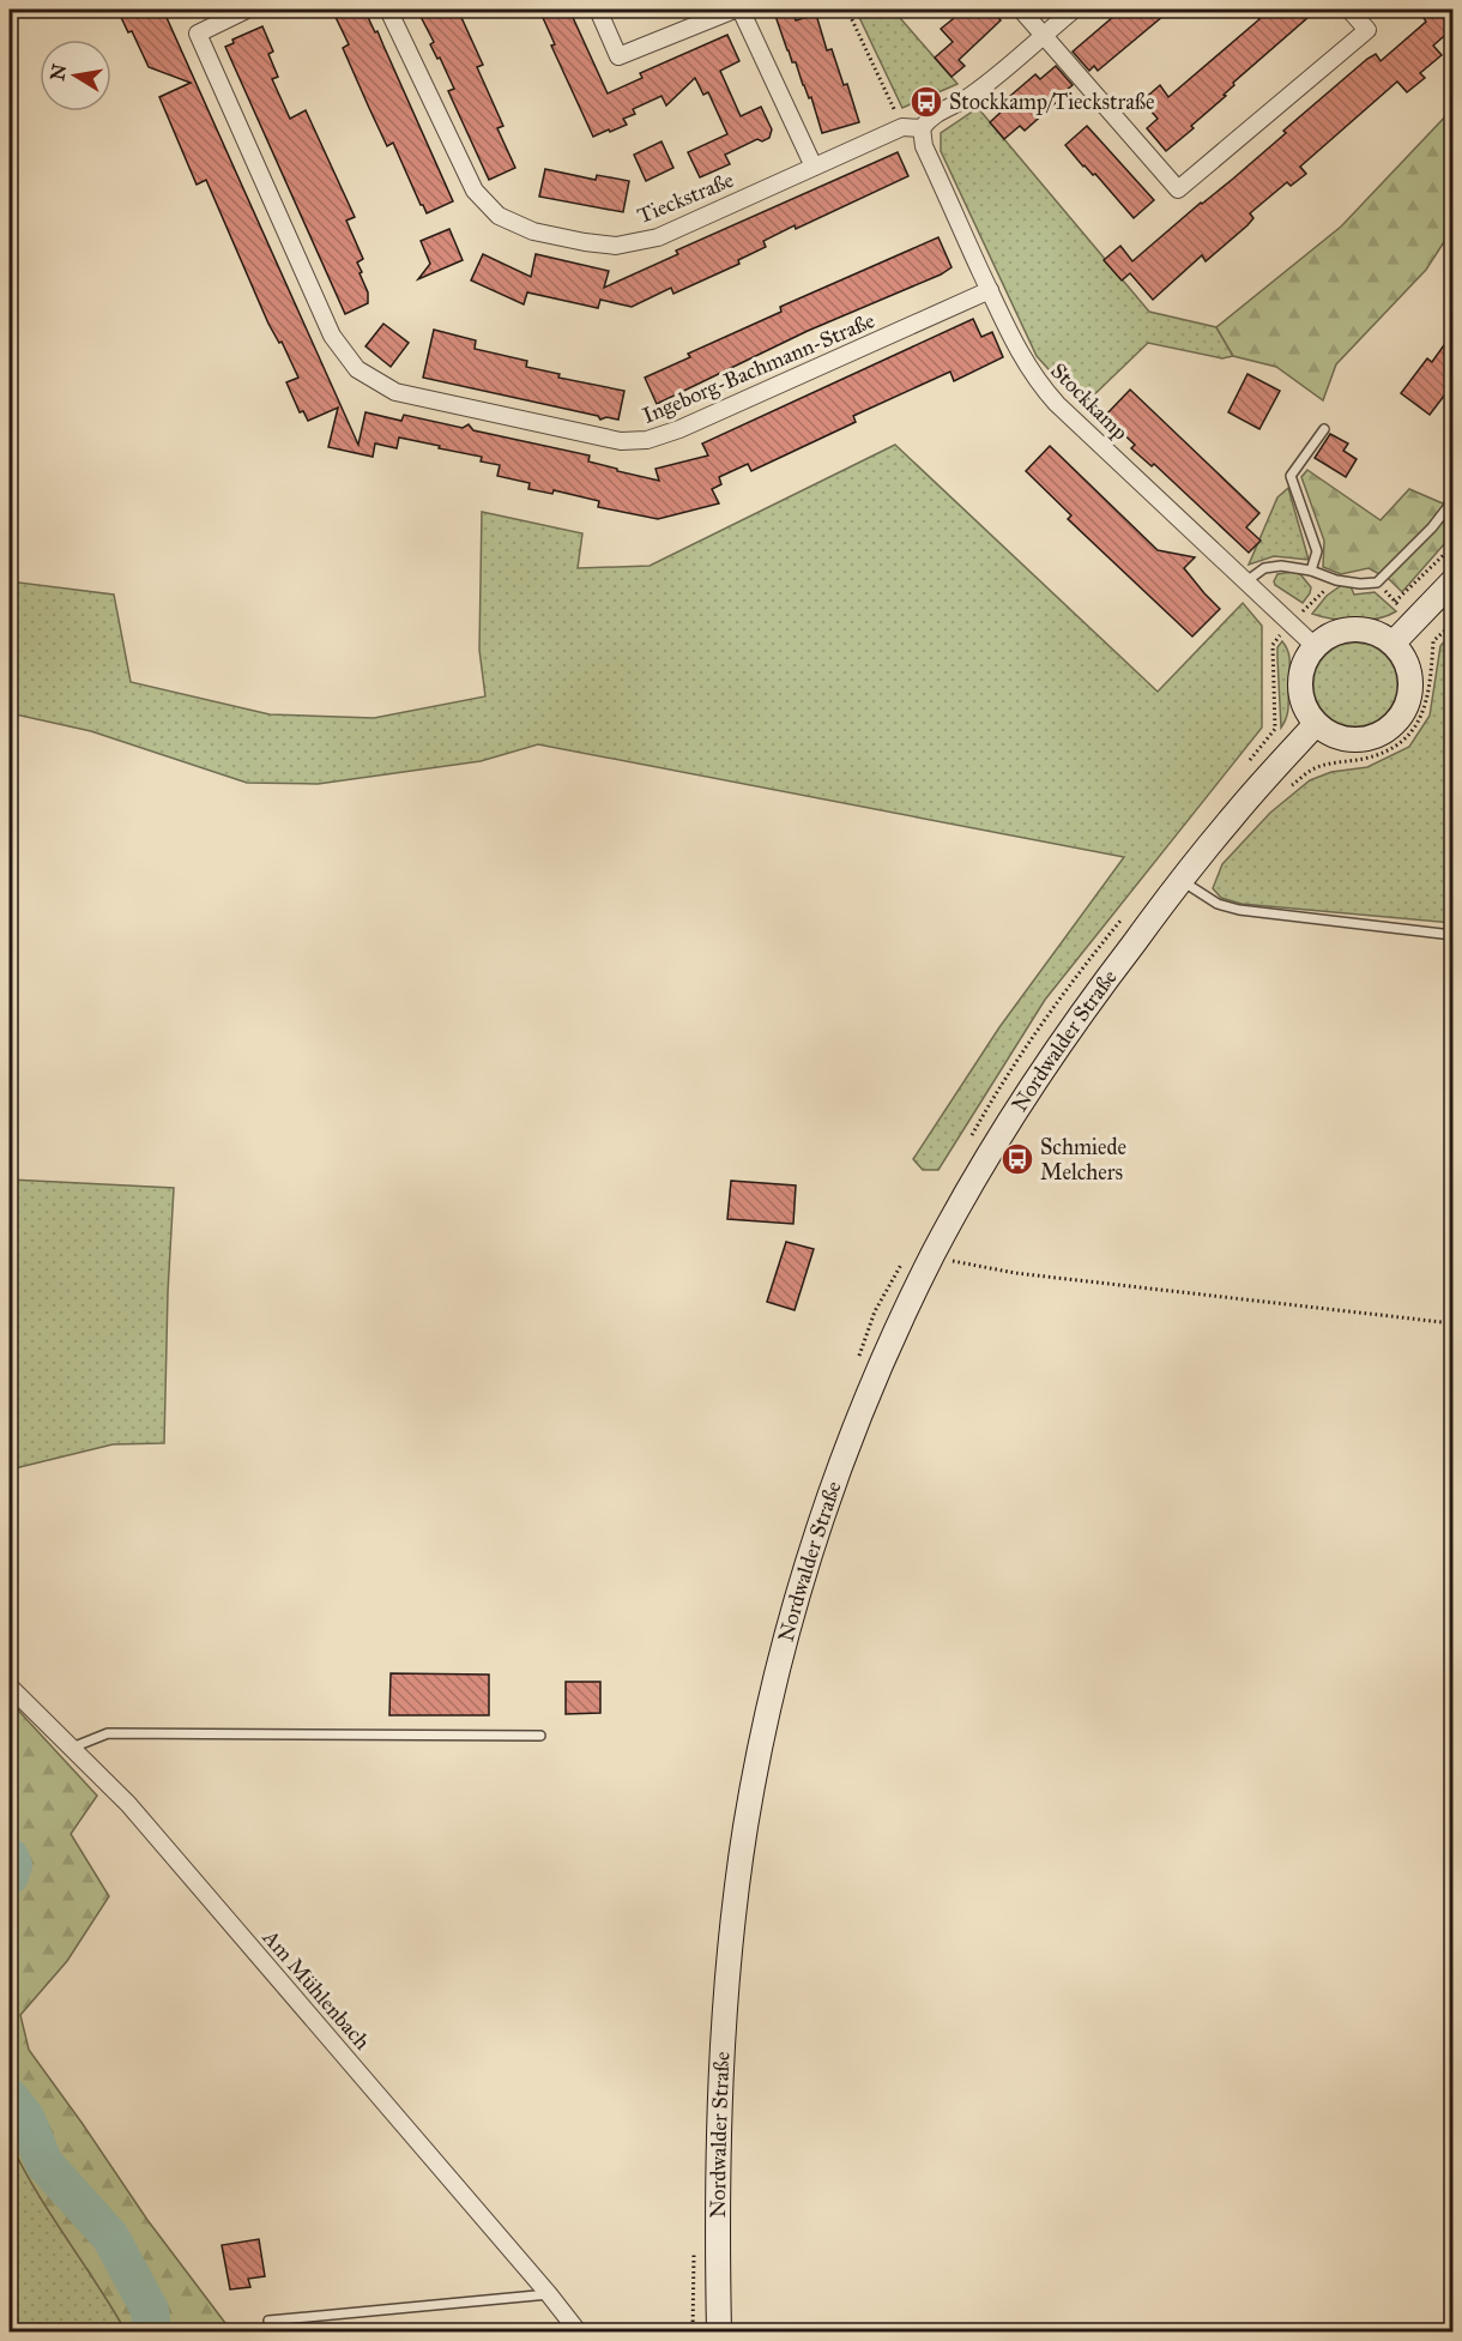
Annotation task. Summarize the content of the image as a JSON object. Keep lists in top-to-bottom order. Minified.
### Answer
{"streets":{"main road":["Nordwalder Straße"],"street":["Tieckstraße","Ingeborg-Bachmann-Straße","Stockkamp","Am Mühlenbach"]},"crossings":[["Tieckstraße","Stockkamp"],["Ingeborg-Bachmann-Straße","Stockkamp"],["Stockkamp","Nordwalder Straße"]],"places":{"bus stop":["Stockkamp/Tieckstraße","Schmiede Melchers"]},"north":"left"}
